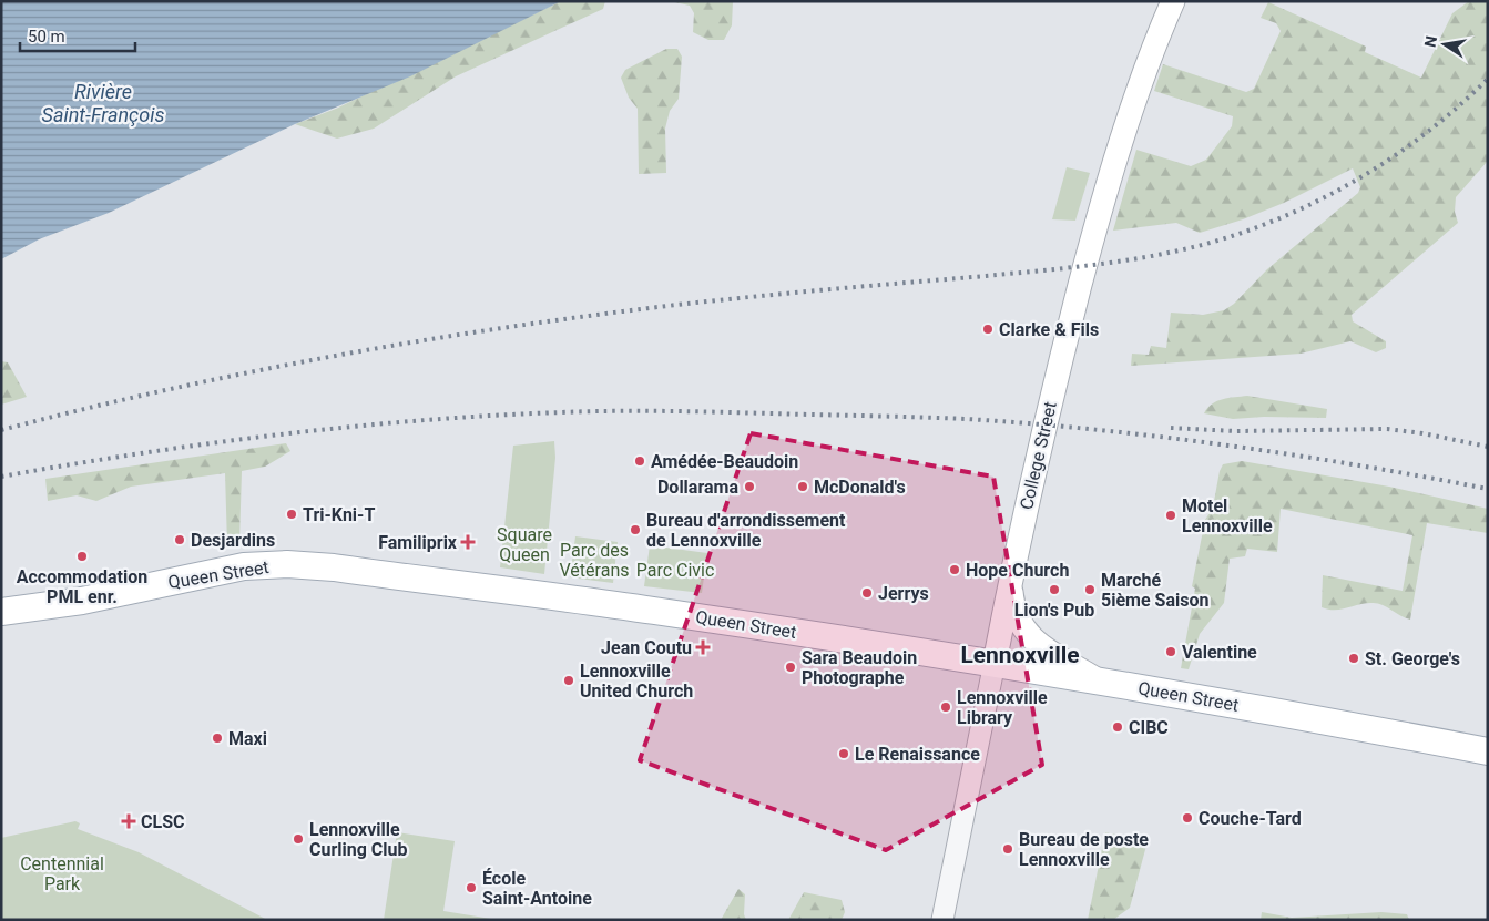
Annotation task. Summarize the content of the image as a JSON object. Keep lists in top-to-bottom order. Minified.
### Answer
{"streets":{"main road":["College Street","Queen Street"]},"crossings":[["College Street","Queen Street"]],"districts":["Lennoxville"],"water":["Rivière Saint-François"],"parks":["Square Queen","Parc des Vétérans","Parc Civic","Centennial Park"],"places":{"other":["Clarke & Fils","Amédée-Beaudoin","Dollarama","McDonald's","Tri-Kni-T","Motel Lennoxville","Bureau d'arrondissement de Lennoxville","Desjardins","Accommodation PML enr.","Hope Church","Lion's Pub","Marché 5ième Saison","Jerrys","Valentine","St. George's","Sara Beaudoin Photographe","Lennoxville United Church","Lennoxville Library","CIBC","Maxi","Le Renaissance","Couche-Tard","Lennoxville Curling Club","Bureau de poste Lennoxville","École Saint-Antoine"],"health":["Familiprix","Jean Coutu","CLSC"]},"scale_bar":"50 m","north":"left"}
